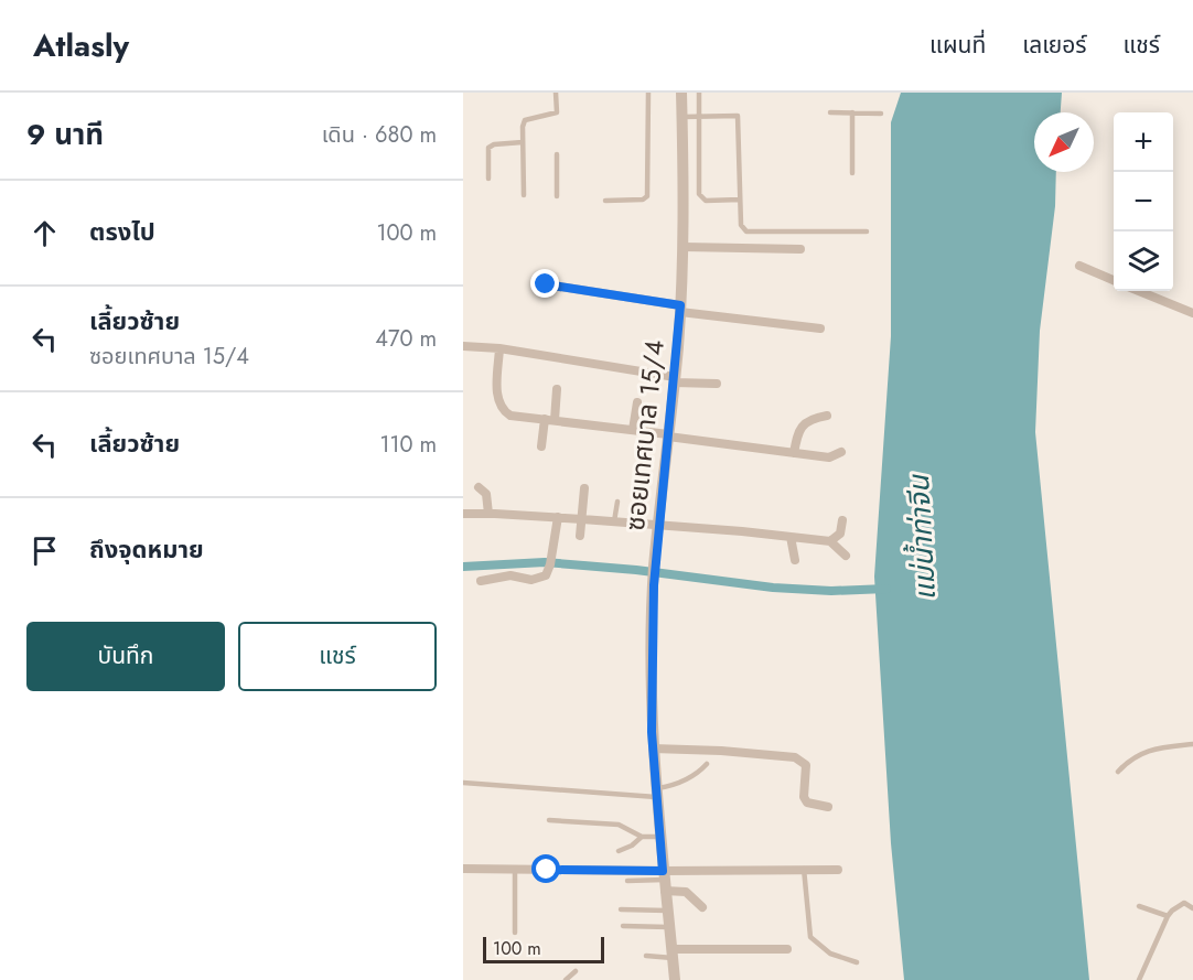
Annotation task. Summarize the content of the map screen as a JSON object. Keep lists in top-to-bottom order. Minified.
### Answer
{"streets":{"street":["ซอยเทศบาล 15/4"]},"water":["แม่น้ำท่าจีน"],"scale_bar":"100 m","north":"bottom left","page":{"header":"Atlasly","nav":["แผนที่","เลเยอร์","แชร์"],"heading":["9 นาที","เดิน · 680 m"],"map_buttons":["+","−"],"list":[["ตรงไป","100 m"],["เลี้ยวซ้าย","ซอยเทศบาล 15/4","470 m"],["เลี้ยวซ้าย","110 m"],"ถึงจุดหมาย"],"buttons":["บันทึก","แชร์"],"scale":"100 m"}}
